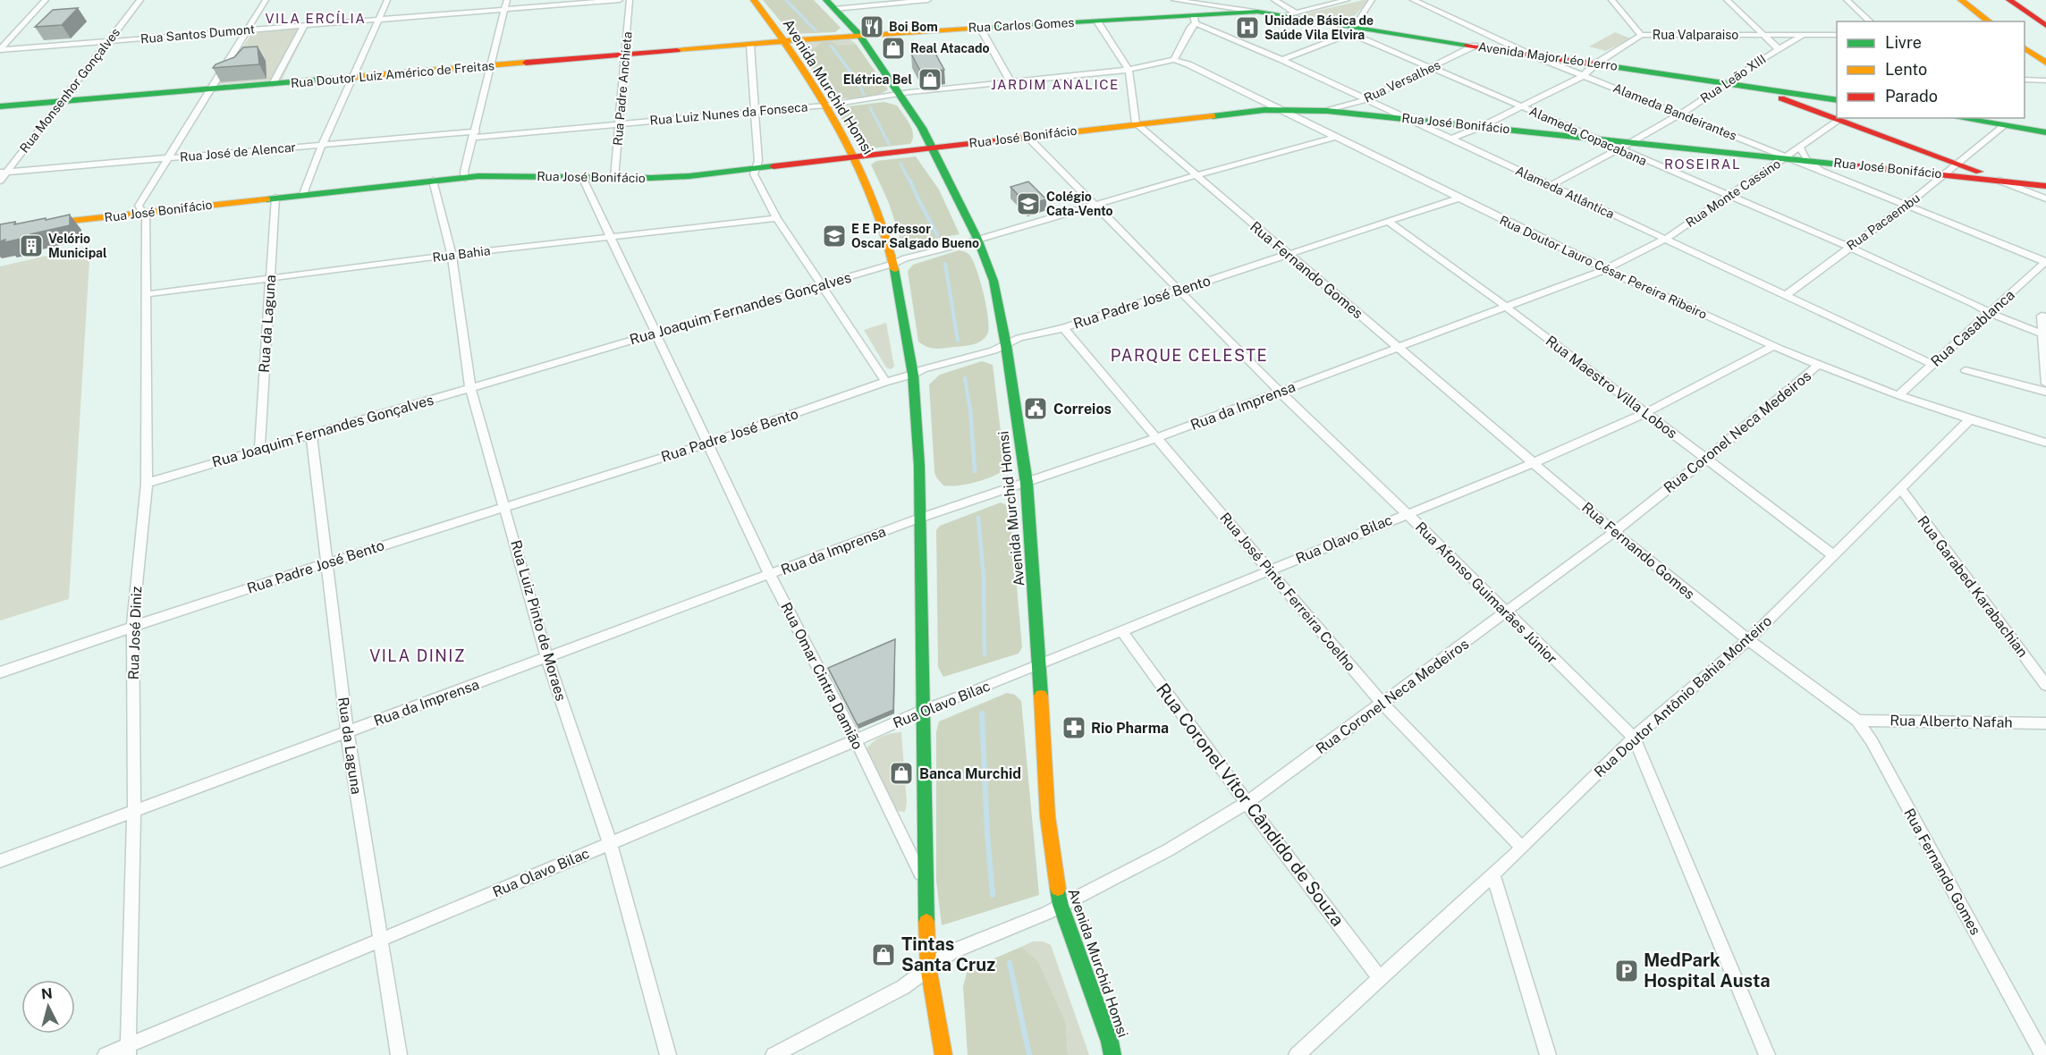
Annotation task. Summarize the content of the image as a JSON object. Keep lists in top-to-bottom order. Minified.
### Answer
{"streets":{"main road":["Rua Carlos Gomes","Avenida Major Léo Lerro","Rua Doutor Luiz Américo de Freitas","Avenida Murchid Homsi","Rua José Bonifácio"],"street":["Rua Santos Dumont","Rua Valparaiso","Rua Leão XIII","Rua Versalhes","Rua Padre Anchieta","Rua Monsenhor Gonçalves","Alameda Bandeirantes","Rua Luiz Nunes da Fonseca","Alameda Copacabana","Rua José de Alencar","Alameda Atlântica","Rua Monte Cassino","Rua Pacaembu","Rua Bahia","Rua Doutor Lauro César Pereira Ribeiro","Rua Fernando Gomes","Rua Padre José Bento","Rua Joaquim Fernandes Gonçalves","Rua da Laguna","Rua Casablanca","Rua Maestro Villa Lobos","Rua da Imprensa","Rua Coronel Neca Medeiros","Rua Olavo Bilac","Rua Garabed Karabachian","Rua José Pinto Ferreira Coelho","Rua Afonso Guimarães Júnior","Rua Luiz Pinto de Moraes","Rua José Diniz","Rua Omar Cintra Damião","Rua Doutor Antônio Bahia Monteiro","Rua Alberto Nafah","Rua Coronel Vítor Cândido de Souza"]},"crossings":[["Rua Carlos Gomes","Avenida Major Léo Lerro"],["Rua Carlos Gomes","Rua Doutor Luiz Américo de Freitas"],["Rua Carlos Gomes","Avenida Murchid Homsi"],["Rua Carlos Gomes","Alameda Atlântica"],["Rua Santos Dumont","Rua Monsenhor Gonçalves"],["Rua Valparaiso","Avenida Major Léo Lerro"],["Rua Valparaiso","Rua Leão XIII"],["Rua Valparaiso","Alameda Bandeirantes"],["Rua Valparaiso","Rua José Bonifácio"],["Rua Valparaiso","Alameda Copacabana"],["Rua Valparaiso","Alameda Atlântica"],["Avenida Major Léo Lerro","Rua Leão XIII"],["Avenida Major Léo Lerro","Rua Versalhes"],["Avenida Major Léo Lerro","Alameda Bandeirantes"],["Avenida Major Léo Lerro","Rua José Bonifácio"],["Avenida Major Léo Lerro","Alameda Copacabana"],["Rua Doutor Luiz Américo de Freitas","Avenida Murchid Homsi"],["Rua Doutor Luiz Américo de Freitas","Rua Padre Anchieta"],["Rua Doutor Luiz Américo de Freitas","Rua Monsenhor Gonçalves"],["Rua Leão XIII","Alameda Bandeirantes"],["Rua Leão XIII","Rua José Bonifácio"],["Rua Leão XIII","Alameda Copacabana"],["Rua Leão XIII","Alameda Atlântica"],["Rua Versalhes","Rua José Bonifácio"],["Rua Versalhes","Alameda Copacabana"],["Rua Versalhes","Alameda Atlântica"],["Avenida Murchid Homsi","Rua Luiz Nunes da Fonseca"],["Avenida Murchid Homsi","Rua José Bonifácio"],["Avenida Murchid Homsi","Rua Padre José Bento"],["Avenida Murchid Homsi","Rua Joaquim Fernandes Gonçalves"],["Avenida Murchid Homsi","Rua da Imprensa"],["Avenida Murchid Homsi","Rua Coronel Neca Medeiros"],["Avenida Murchid Homsi","Rua Olavo Bilac"],["Avenida Murchid Homsi","Rua Omar Cintra Damião"],["Rua Padre Anchieta","Rua Luiz Nunes da Fonseca"],["Rua Padre Anchieta","Rua José Bonifácio"],["Rua Monsenhor Gonçalves","Rua José de Alencar"],["Alameda Bandeirantes","Rua José Bonifácio"],["Alameda Bandeirantes","Rua Monte Cassino"],["Alameda Bandeirantes","Rua Pacaembu"],["Alameda Bandeirantes","Rua Casablanca"],["Rua Luiz Nunes da Fonseca","Rua José de Alencar"],["Rua Luiz Nunes da Fonseca","Rua Doutor Lauro César Pereira Ribeiro"],["Rua José Bonifácio","Alameda Copacabana"],["Rua José Bonifácio","Alameda Atlântica"],["Rua José Bonifácio","Rua Monte Cassino"],["Rua José Bonifácio","Rua Pacaembu"],["Rua José Bonifácio","Rua Doutor Lauro César Pereira Ribeiro"],["Rua José Bonifácio","Rua Fernando Gomes"],["Rua José Bonifácio","Rua da Laguna"],["Rua José Bonifácio","Rua Afonso Guimarães Júnior"],["Rua José Bonifácio","Rua Luiz Pinto de Moraes"],["Rua José Bonifácio","Rua José Diniz"],["Rua José Bonifácio","Rua Omar Cintra Damião"],["Alameda Copacabana","Rua Monte Cassino"],["Alameda Copacabana","Rua Pacaembu"],["Alameda Copacabana","Rua Casablanca"],["Alameda Atlântica","Rua Monte Cassino"],["Alameda Atlântica","Rua Pacaembu"],["Alameda Atlântica","Rua Casablanca"],["Alameda Atlântica","Rua da Imprensa"],["Rua Monte Cassino","Rua da Imprensa"],["Rua Bahia","Rua da Laguna"],["Rua Bahia","Rua Luiz Pinto de Moraes"],["Rua Bahia","Rua José Diniz"],["Rua Bahia","Rua Omar Cintra Damião"],["Rua Doutor Lauro César Pereira Ribeiro","Rua Padre José Bento"],["Rua Doutor Lauro César Pereira Ribeiro","Rua Joaquim Fernandes Gonçalves"],["Rua Doutor Lauro César Pereira Ribeiro","Rua Casablanca"],["Rua Doutor Lauro César Pereira Ribeiro","Rua da Imprensa"],["Rua Doutor Lauro César Pereira Ribeiro","Rua Coronel Neca Medeiros"],["Rua Doutor Lauro César Pereira Ribeiro","Rua Olavo Bilac"],["Rua Doutor Lauro César Pereira Ribeiro","Rua Doutor Antônio Bahia Monteiro"],["Rua Fernando Gomes","Rua Padre José Bento"],["Rua Fernando Gomes","Rua Joaquim Fernandes Gonçalves"],["Rua Fernando Gomes","Rua da Imprensa"],["Rua Fernando Gomes","Rua Coronel Neca Medeiros"],["Rua Fernando Gomes","Rua Olavo Bilac"],["Rua Fernando Gomes","Rua Doutor Antônio Bahia Monteiro"],["Rua Fernando Gomes","Rua Alberto Nafah"],["Rua Padre José Bento","Rua da Laguna"],["Rua Padre José Bento","Rua Maestro Villa Lobos"],["Rua Padre José Bento","Rua José Pinto Ferreira Coelho"],["Rua Padre José Bento","Rua Afonso Guimarães Júnior"],["Rua Padre José Bento","Rua Luiz Pinto de Moraes"],["Rua Padre José Bento","Rua José Diniz"],["Rua Padre José Bento","Rua Omar Cintra Damião"],["Rua Joaquim Fernandes Gonçalves","Rua da Laguna"],["Rua Joaquim Fernandes Gonçalves","Rua Afonso Guimarães Júnior"],["Rua Joaquim Fernandes Gonçalves","Rua Luiz Pinto de Moraes"],["Rua Joaquim Fernandes Gonçalves","Rua José Diniz"],["Rua Joaquim Fernandes Gonçalves","Rua Omar Cintra Damião"],["Rua da Laguna","Rua da Imprensa"],["Rua da Laguna","Rua Olavo Bilac"],["Rua Maestro Villa Lobos","Rua da Imprensa"],["Rua Maestro Villa Lobos","Rua Coronel Neca Medeiros"],["Rua Maestro Villa Lobos","Rua Olavo Bilac"],["Rua Maestro Villa Lobos","Rua Doutor Antônio Bahia Monteiro"],["Rua da Imprensa","Rua José Pinto Ferreira Coelho"],["Rua da Imprensa","Rua Afonso Guimarães Júnior"],["Rua da Imprensa","Rua Luiz Pinto de Moraes"],["Rua da Imprensa","Rua José Diniz"],["Rua da Imprensa","Rua Omar Cintra Damião"],["Rua Coronel Neca Medeiros","Rua José Pinto Ferreira Coelho"],["Rua Coronel Neca Medeiros","Rua Afonso Guimarães Júnior"],["Rua Coronel Neca Medeiros","Rua Coronel Vítor Cândido de Souza"],["Rua Olavo Bilac","Rua José Pinto Ferreira Coelho"],["Rua Olavo Bilac","Rua Afonso Guimarães Júnior"],["Rua Olavo Bilac","Rua Luiz Pinto de Moraes"],["Rua Olavo Bilac","Rua José Diniz"],["Rua Olavo Bilac","Rua Omar Cintra Damião"],["Rua Olavo Bilac","Rua Coronel Vítor Cândido de Souza"],["Rua Garabed Karabachian","Rua Doutor Antônio Bahia Monteiro"],["Rua José Pinto Ferreira Coelho","Rua Doutor Antônio Bahia Monteiro"],["Rua Afonso Guimarães Júnior","Rua Doutor Antônio Bahia Monteiro"],["Rua Doutor Antônio Bahia Monteiro","Rua Coronel Vítor Cândido de Souza"]],"districts":["VILA ERCÍLIA","JARDIM ANALICE","ROSEIRAL","PARQUE CELESTE","VILA DINIZ"],"places":{"restaurant":["Boi Bom"],"hospital":["Unidade Básica de Saúde Vila Elvira"],"shop":["Real Atacado","Elétrica Bel","Banca Murchid","Tintas Santa Cruz"],"school or university":["Colégio Cata-Vento","E E Professor Oscar Salgado Bueno"],"building":["Velório Municipal"],"public building":["Correios"],"pharmacy":["Rio Pharma"],"parking":["MedPark Hospital Austa"]},"legend":["Livre","Lento","Parado"],"north":"top"}
